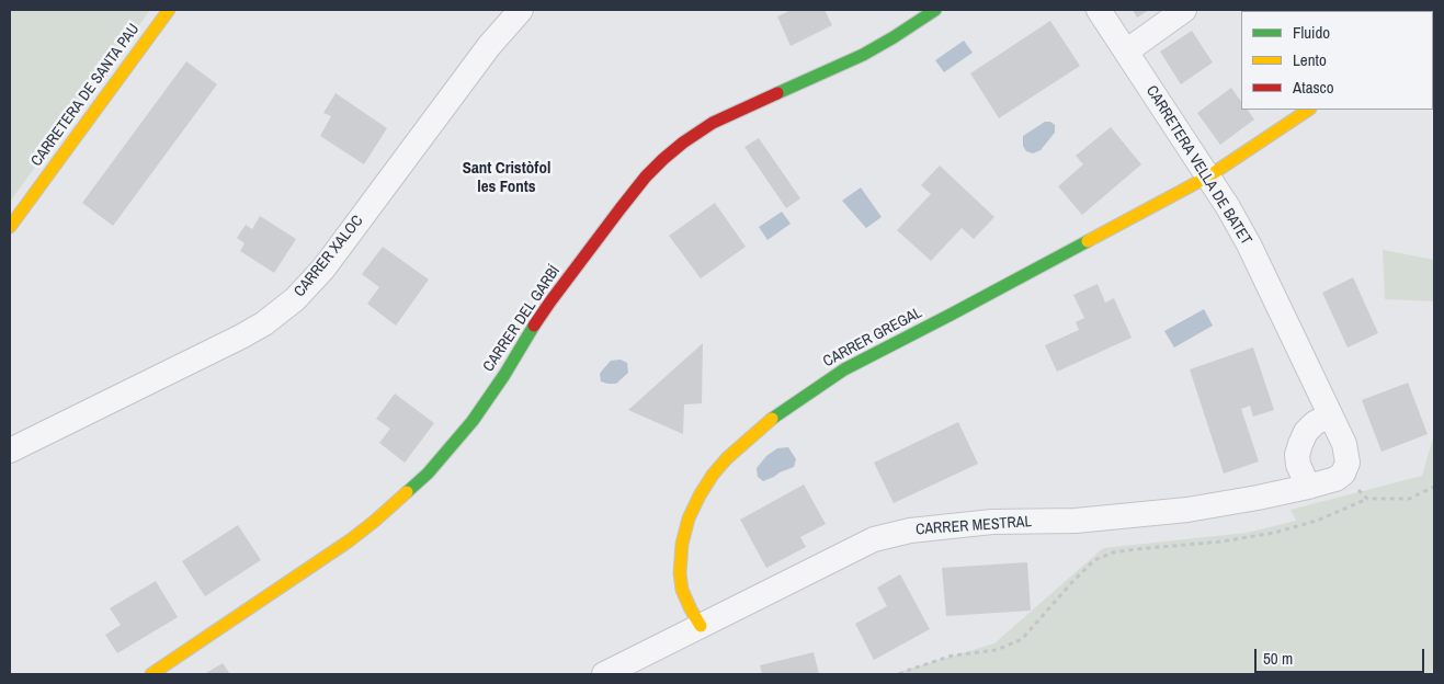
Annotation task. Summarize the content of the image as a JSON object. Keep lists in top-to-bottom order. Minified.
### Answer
{"streets":{"street":["CARRETERA DE SANTA PAU","CARRETERA VELLA DE BATET","CARRER XALOC","CARRER DEL GARBÍ","CARRER GREGAL","CARRER MESTRAL"]},"crossings":[["CARRETERA VELLA DE BATET","CARRER GREGAL"],["CARRETERA VELLA DE BATET","CARRER MESTRAL"],["CARRER GREGAL","CARRER MESTRAL"]],"districts":["Sant Cristòfol les Fonts"],"legend":["Fluido","Lento","Atasco"],"scale_bar":"50 m"}
